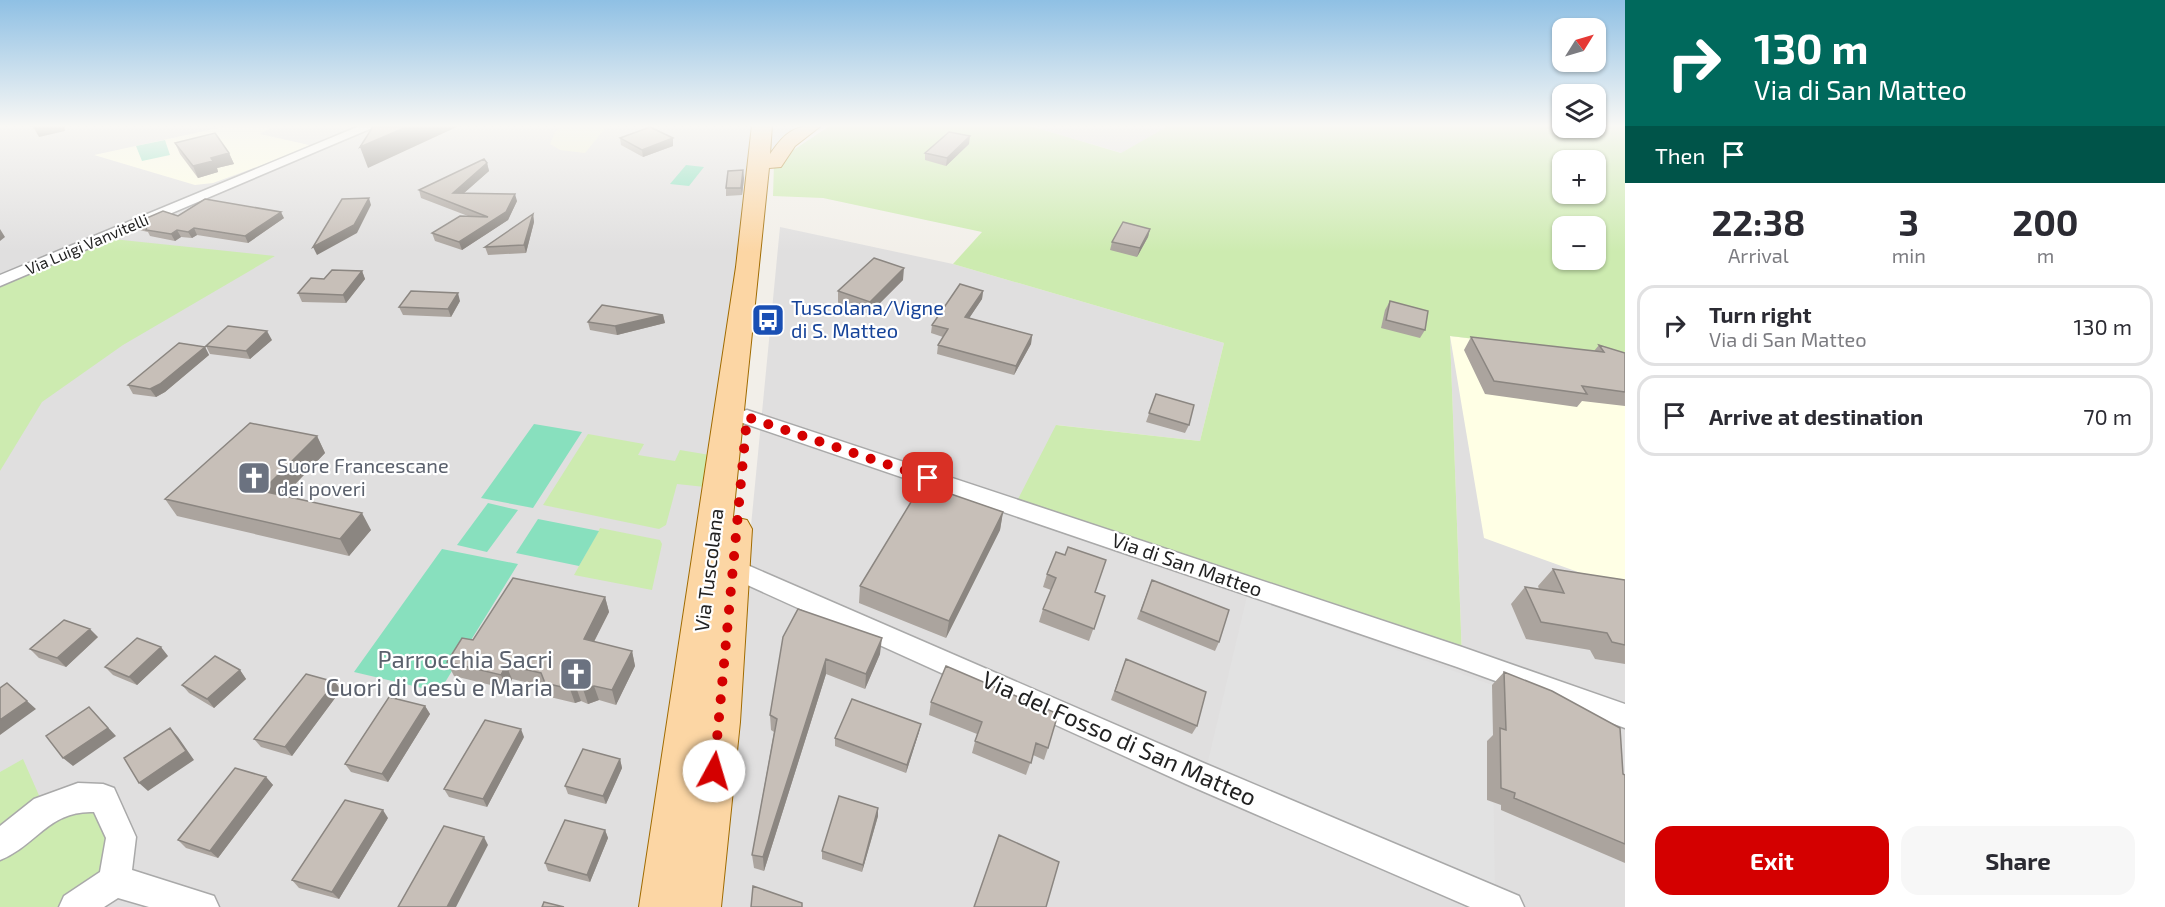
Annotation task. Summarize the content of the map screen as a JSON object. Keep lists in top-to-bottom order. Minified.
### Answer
{"streets":{"main road":["Via Tuscolana"],"street":["Via Luigi Vanvitelli","Via di San Matteo","Via del Fosso di San Matteo"]},"crossings":[["Via di San Matteo","Via Tuscolana"],["Via Tuscolana","Via del Fosso di San Matteo"]],"places":{"bus stop":["Tuscolana/Vigne di S. Matteo"],"church":["Suore Francescane dei poveri","Parrocchia Sacri Cuori di Gesù e Maria"]},"north":"top right","page":{"turn":["130 m","Via di San Matteo"],"map_buttons":["+","−"],"then":"Then","eta":["22:38","Arrival","3","min","200","m"],"list":[{"name":"Turn right","note":"Via di San Matteo","value":"130 m"},{"name":"Arrive at destination","value":"70 m"}],"buttons":["Exit","Share"]}}
